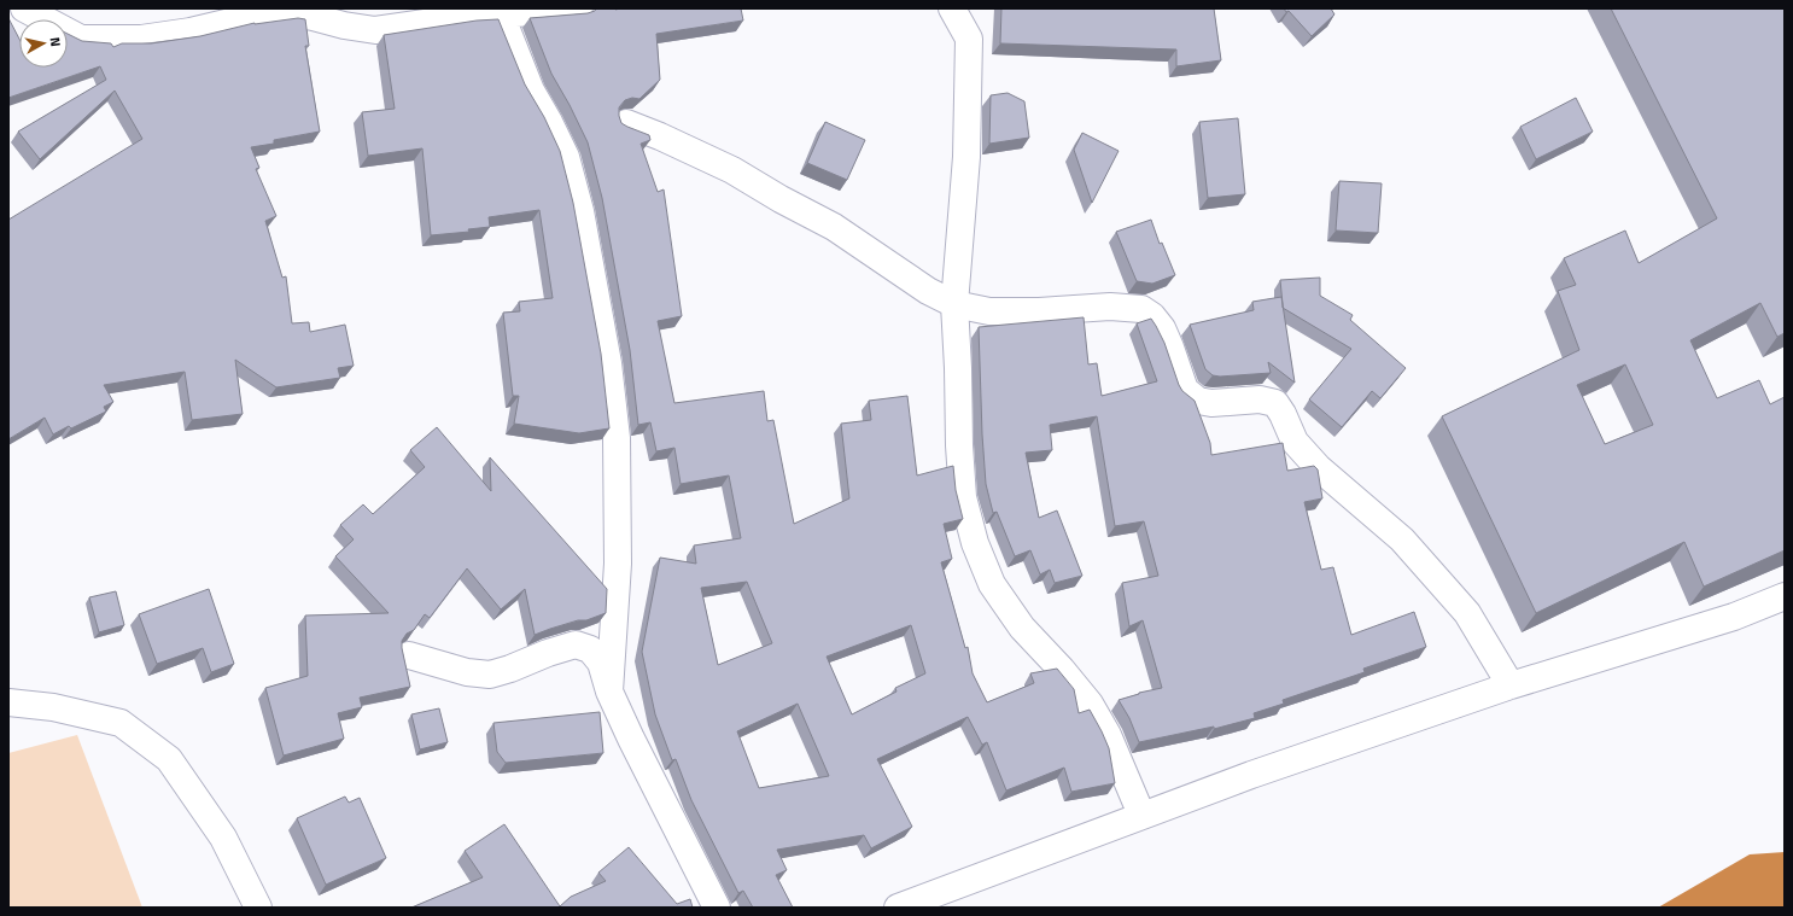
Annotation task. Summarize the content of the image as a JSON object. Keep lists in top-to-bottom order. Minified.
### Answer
{"north":"right"}
